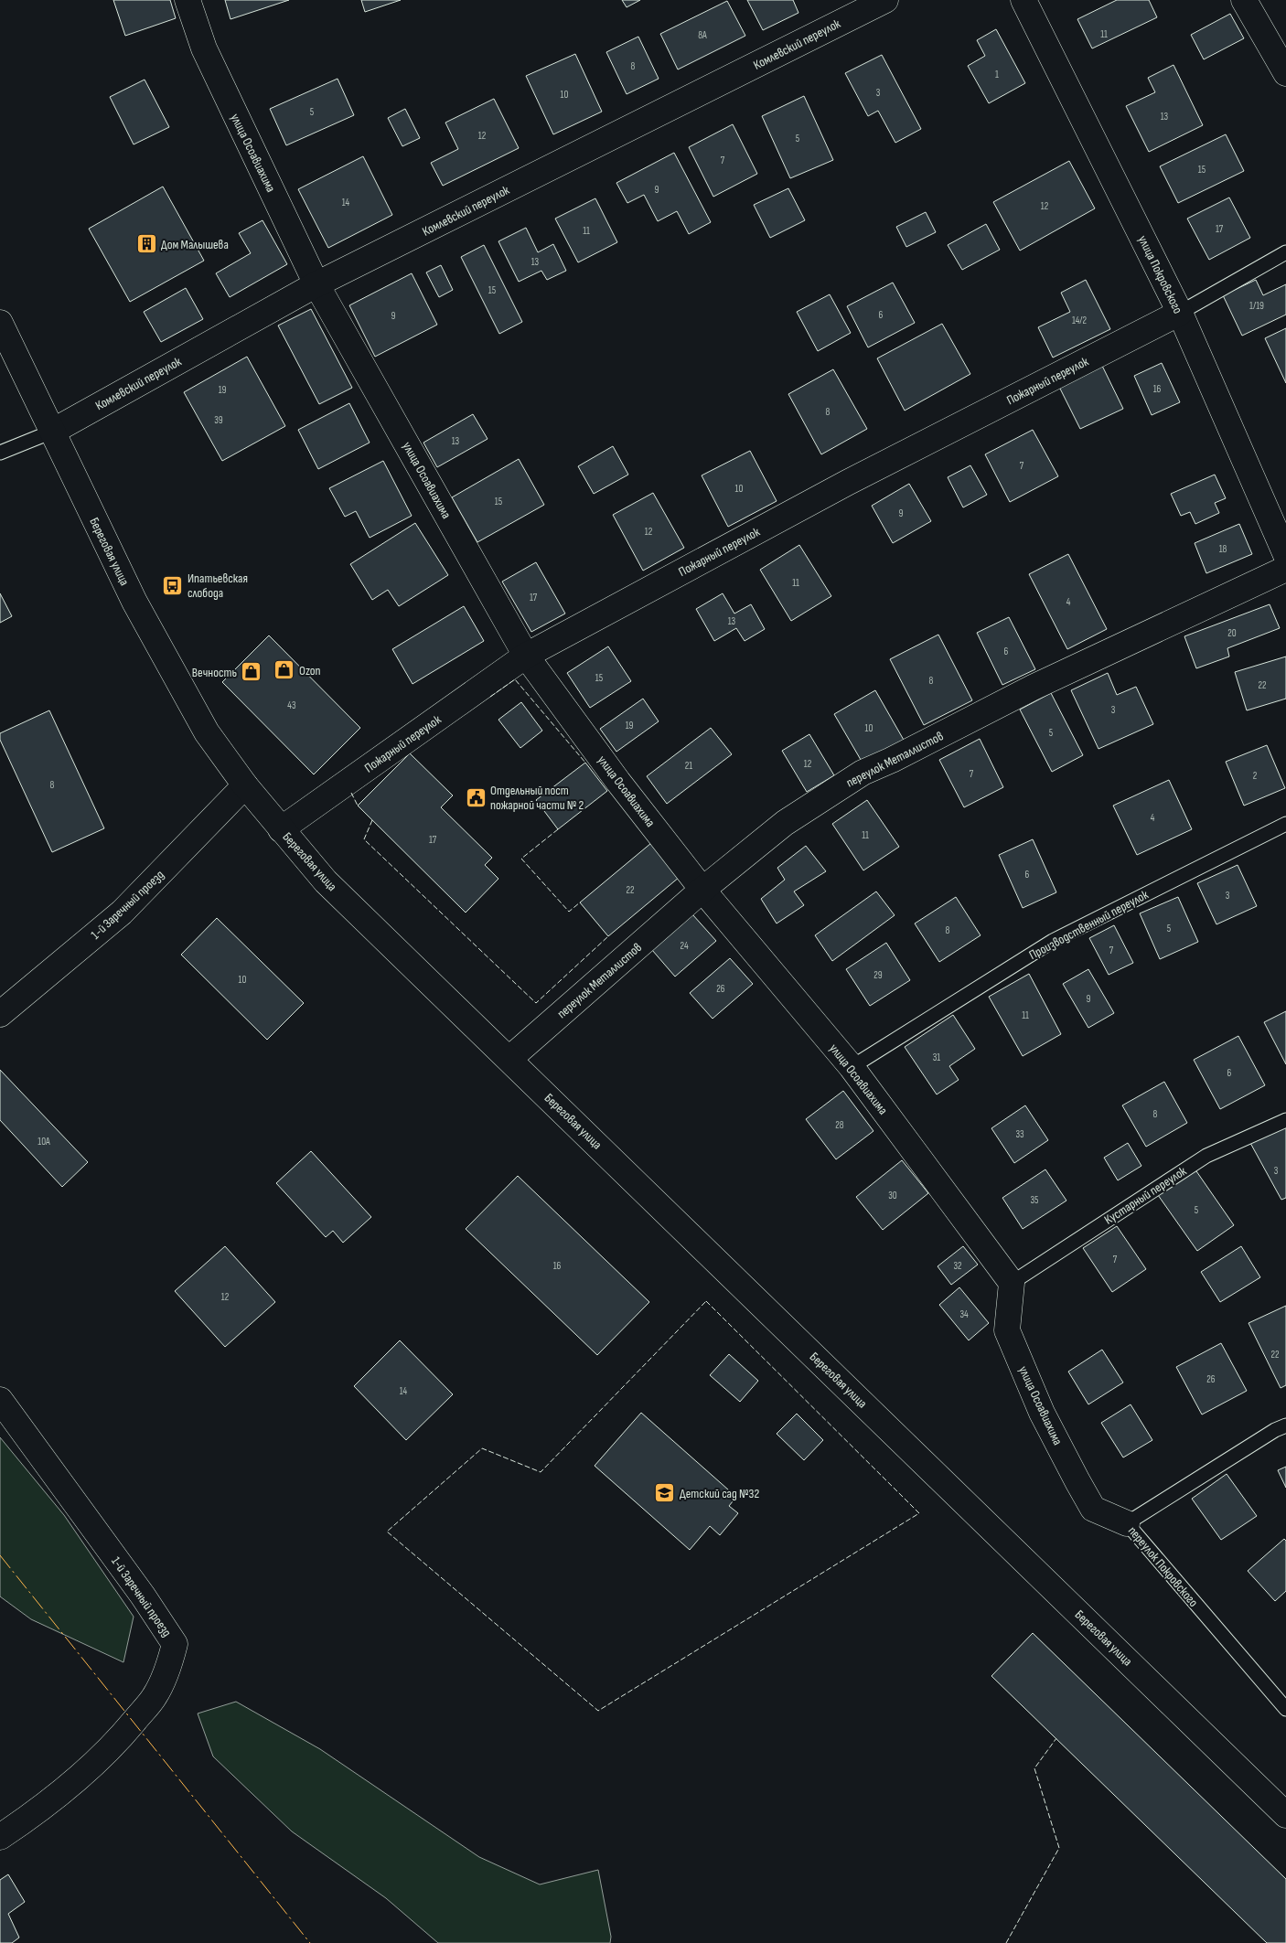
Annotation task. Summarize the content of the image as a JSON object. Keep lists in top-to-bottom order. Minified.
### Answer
{"streets":{"street":["Комлевский переулок","улица Осоавиахима","улица Покровского","Пожарный переулок","Береговая улица","переулок Металлистов","1-й Заречный проезд"],"lane":["Производственный переулок","Кустарный переулок","переулок Покровского"]},"crossings":[["Комлевский переулок","улица Осоавиахима"],["Комлевский переулок","Береговая улица"],["улица Осоавиахима","Пожарный переулок"],["улица Осоавиахима","переулок Металлистов"],["улица Осоавиахима","Производственный переулок"],["улица Осоавиахима","Кустарный переулок"],["улица Осоавиахима","переулок Покровского"],["улица Покровского","Пожарный переулок"],["Пожарный переулок","Береговая улица"],["Береговая улица","переулок Металлистов"],["Береговая улица","1-й Заречный проезд"]],"places":{"building":["Дом Малышева"],"bus stop":["Ипатьевская слобода"],"shop":["Ozon","Вечность"],"public building":["Отдельный пост пожарной части № 2"],"school or university":["Детский сад №32"]},"house_numbers":["11","8А","8","1","3","10","5","13","12","5","7","15","9","14","12","17","11","13","15","1/19","6","9","14/2","16","19","8","39","13","7","10","15","9","12","18","11","17","4","13","20","6","15","8","22","43","3","19","10","5","12","21","7","2","8","4","11","17","6","22","3","5","8","24","7","29","10","26","9","11","31","6","8","28","33","10А","3","30","35","5","7","16","32","12","34","22","26","14"]}
